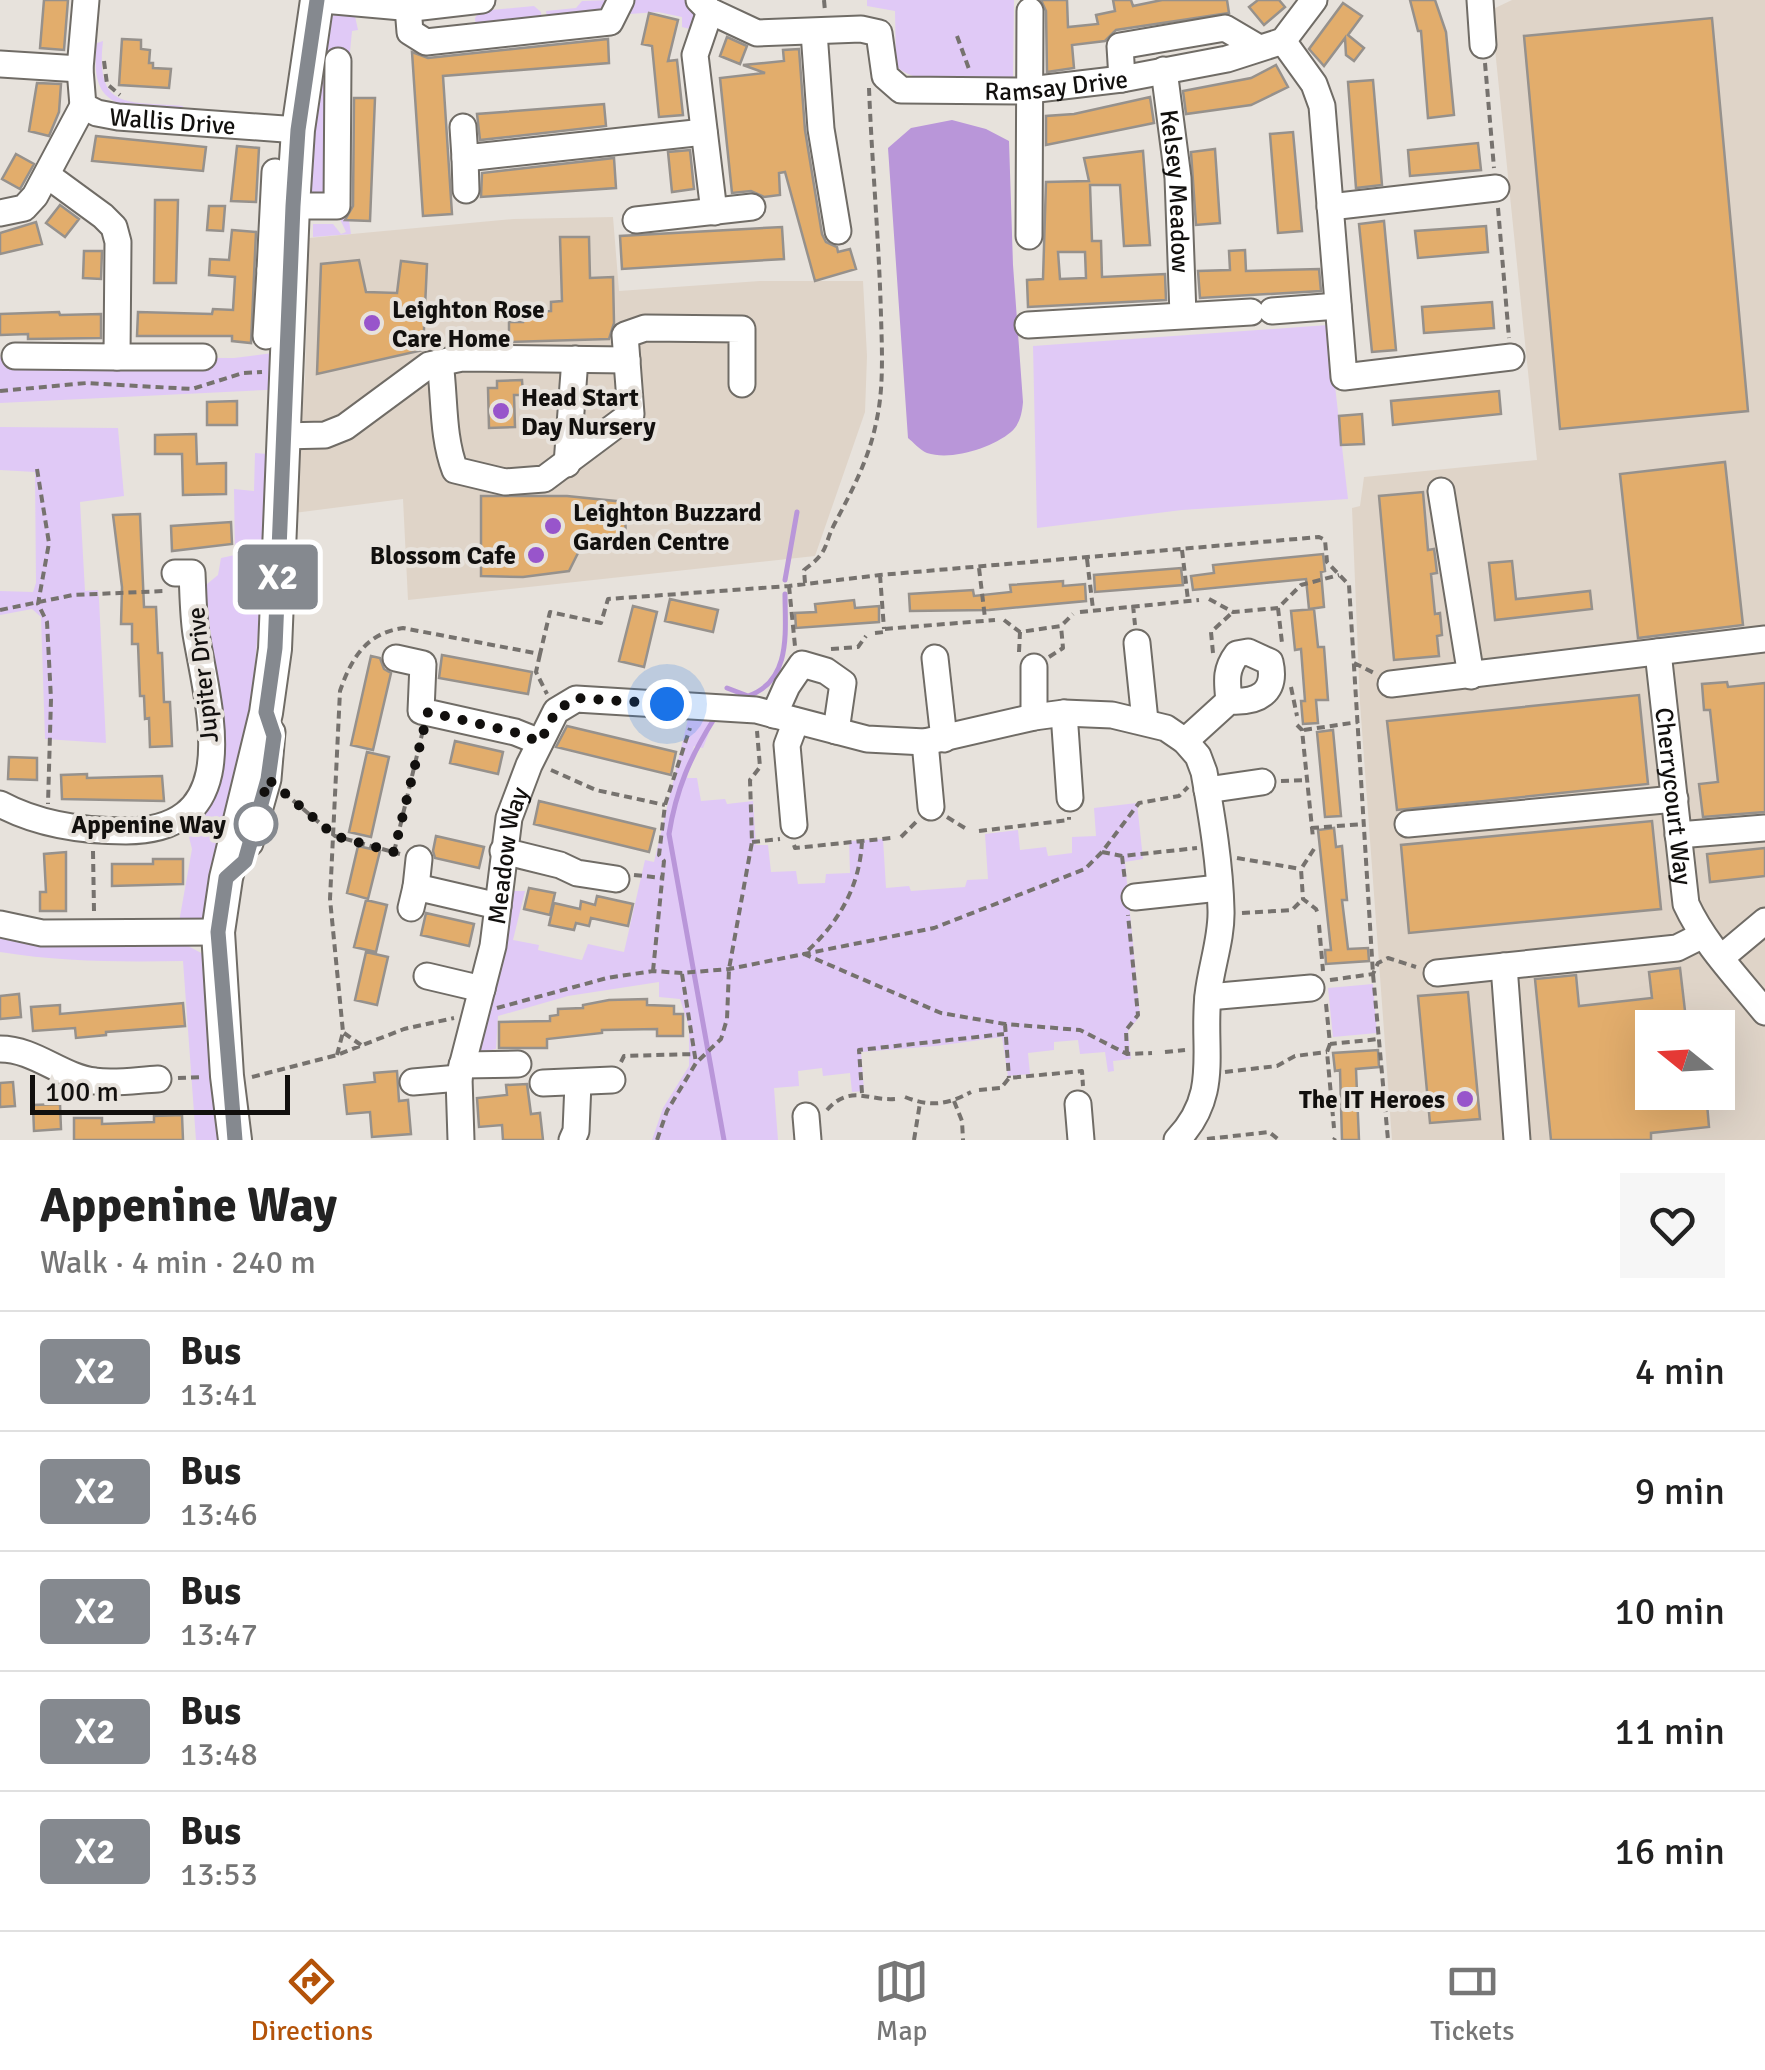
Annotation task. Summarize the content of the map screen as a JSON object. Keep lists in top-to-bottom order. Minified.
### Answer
{"streets":{"street":["Ramsay Drive","Wallis Drive","Kelsey Meadow","Jupiter Drive","Cherrycourt Way","Meadow Way"]},"crossings":[["Ramsay Drive","Kelsey Meadow"]],"places":["Leighton Rose Care Home","Head Start Day Nursery","Leighton Buzzard Garden Centre","Blossom Cafe","Appenine Way","The IT Heroes"],"lines":["bus line X2"],"scale_bar":"100 m","north":"left","page":{"on_map":"X2","scale":"100 m","heading":["Appenine Way","Walk · 4 min · 240 m"],"list":[{"mark":"X2","name":"Bus","note":"13:41","value":"4 min"},{"mark":"X2","name":"Bus","note":"13:46","value":"9 min"},{"mark":"X2","name":"Bus","note":"13:47","value":"10 min"},{"mark":"X2","name":"Bus","note":"13:48","value":"11 min"},{"mark":"X2","name":"Bus","note":"13:53","value":"16 min"}],"tabs":["Directions","Map","Tickets"]}}
